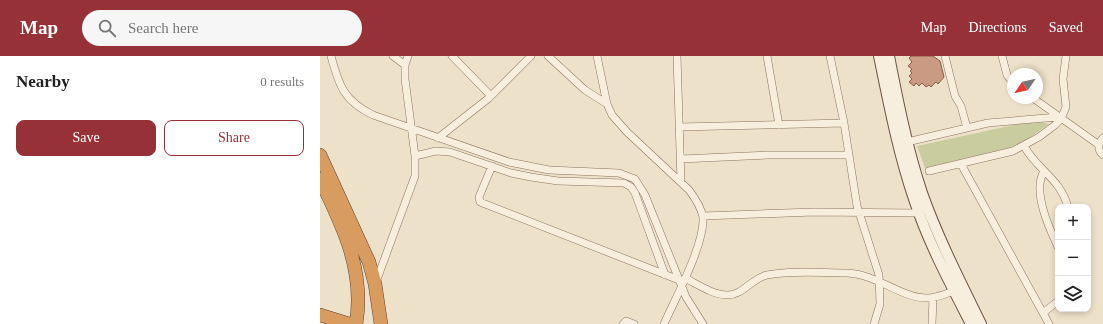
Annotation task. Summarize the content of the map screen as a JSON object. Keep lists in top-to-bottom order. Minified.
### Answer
{"north":"bottom left","page":{"header":"Map","search":"Search here","nav":["Map","Directions","Saved"],"heading":["Nearby","0 results"],"buttons":["Save","Share"],"map_buttons":["+","−"]}}
